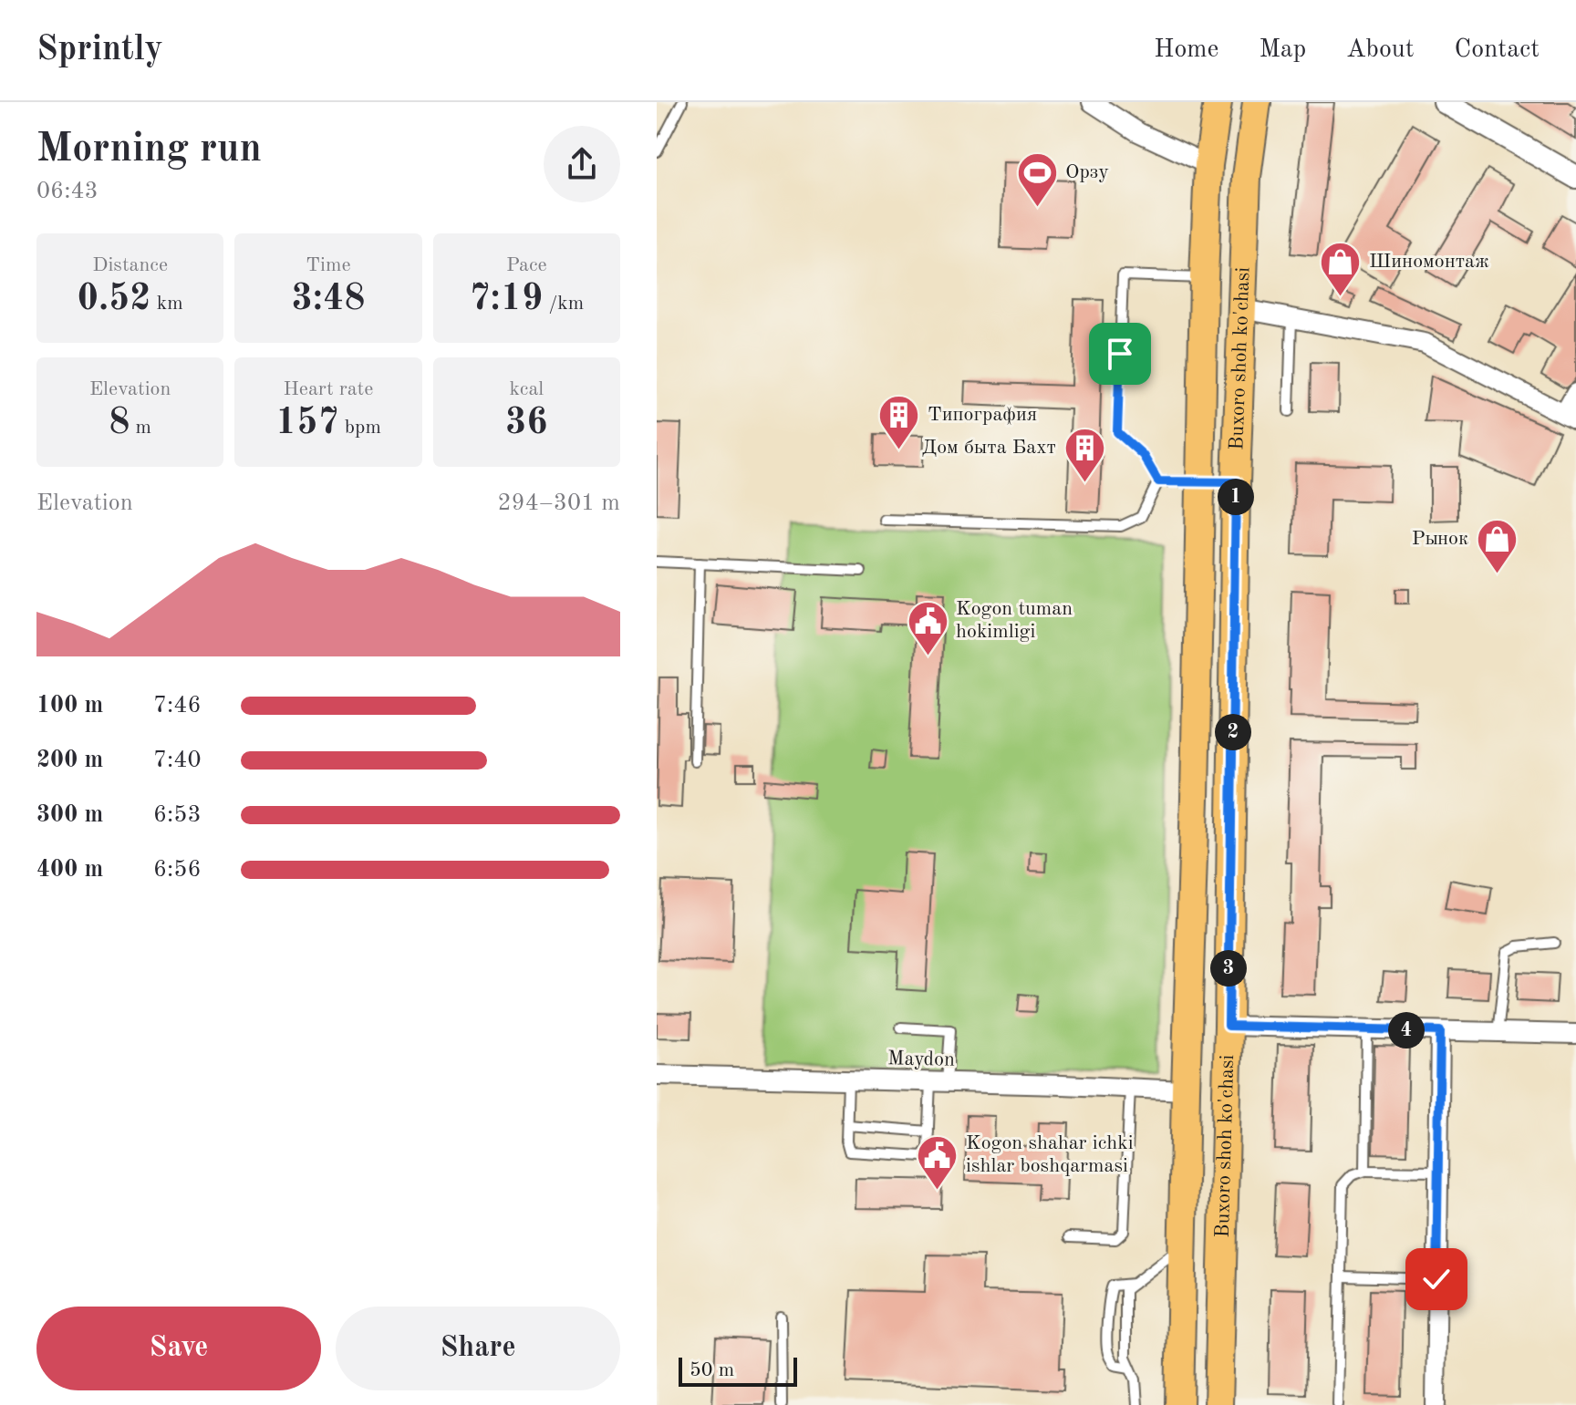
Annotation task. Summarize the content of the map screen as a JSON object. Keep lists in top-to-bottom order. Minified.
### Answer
{"streets":{"main road":["Buxoro shoh ko'chasi"],"street":["Maydon"]},"crossings":[["Buxoro shoh ko'chasi","Maydon"]],"places":{"sports":["Орзу"],"shop":["Шиномонтаж","Рынок"],"building":["Типография","Дом быта Бахт"],"public building":["Kogon tuman hokimligi","Kogon shahar ichki ishlar boshqarmasi"]},"scale_bar":"50 m","page":{"header":"Sprintly","nav":["Home","Map","About","Contact"],"heading":["Morning run","06:43"],"stats":[["Distance","0.52 km"],["Time","3:48"],["Pace","7:19 /km"],["Elevation","8 m"],["Heart rate","157 bpm"],["kcal","36"]],"chart":["Elevation","294–301 m"],"pins":["1","2","3","4"],"list":[{"name":"100 m","note":"7:46"},{"name":"200 m","note":"7:40"},{"name":"300 m","note":"6:53"},{"name":"400 m","note":"6:56"}],"buttons":["Save","Share"],"scale":"50 m"}}
